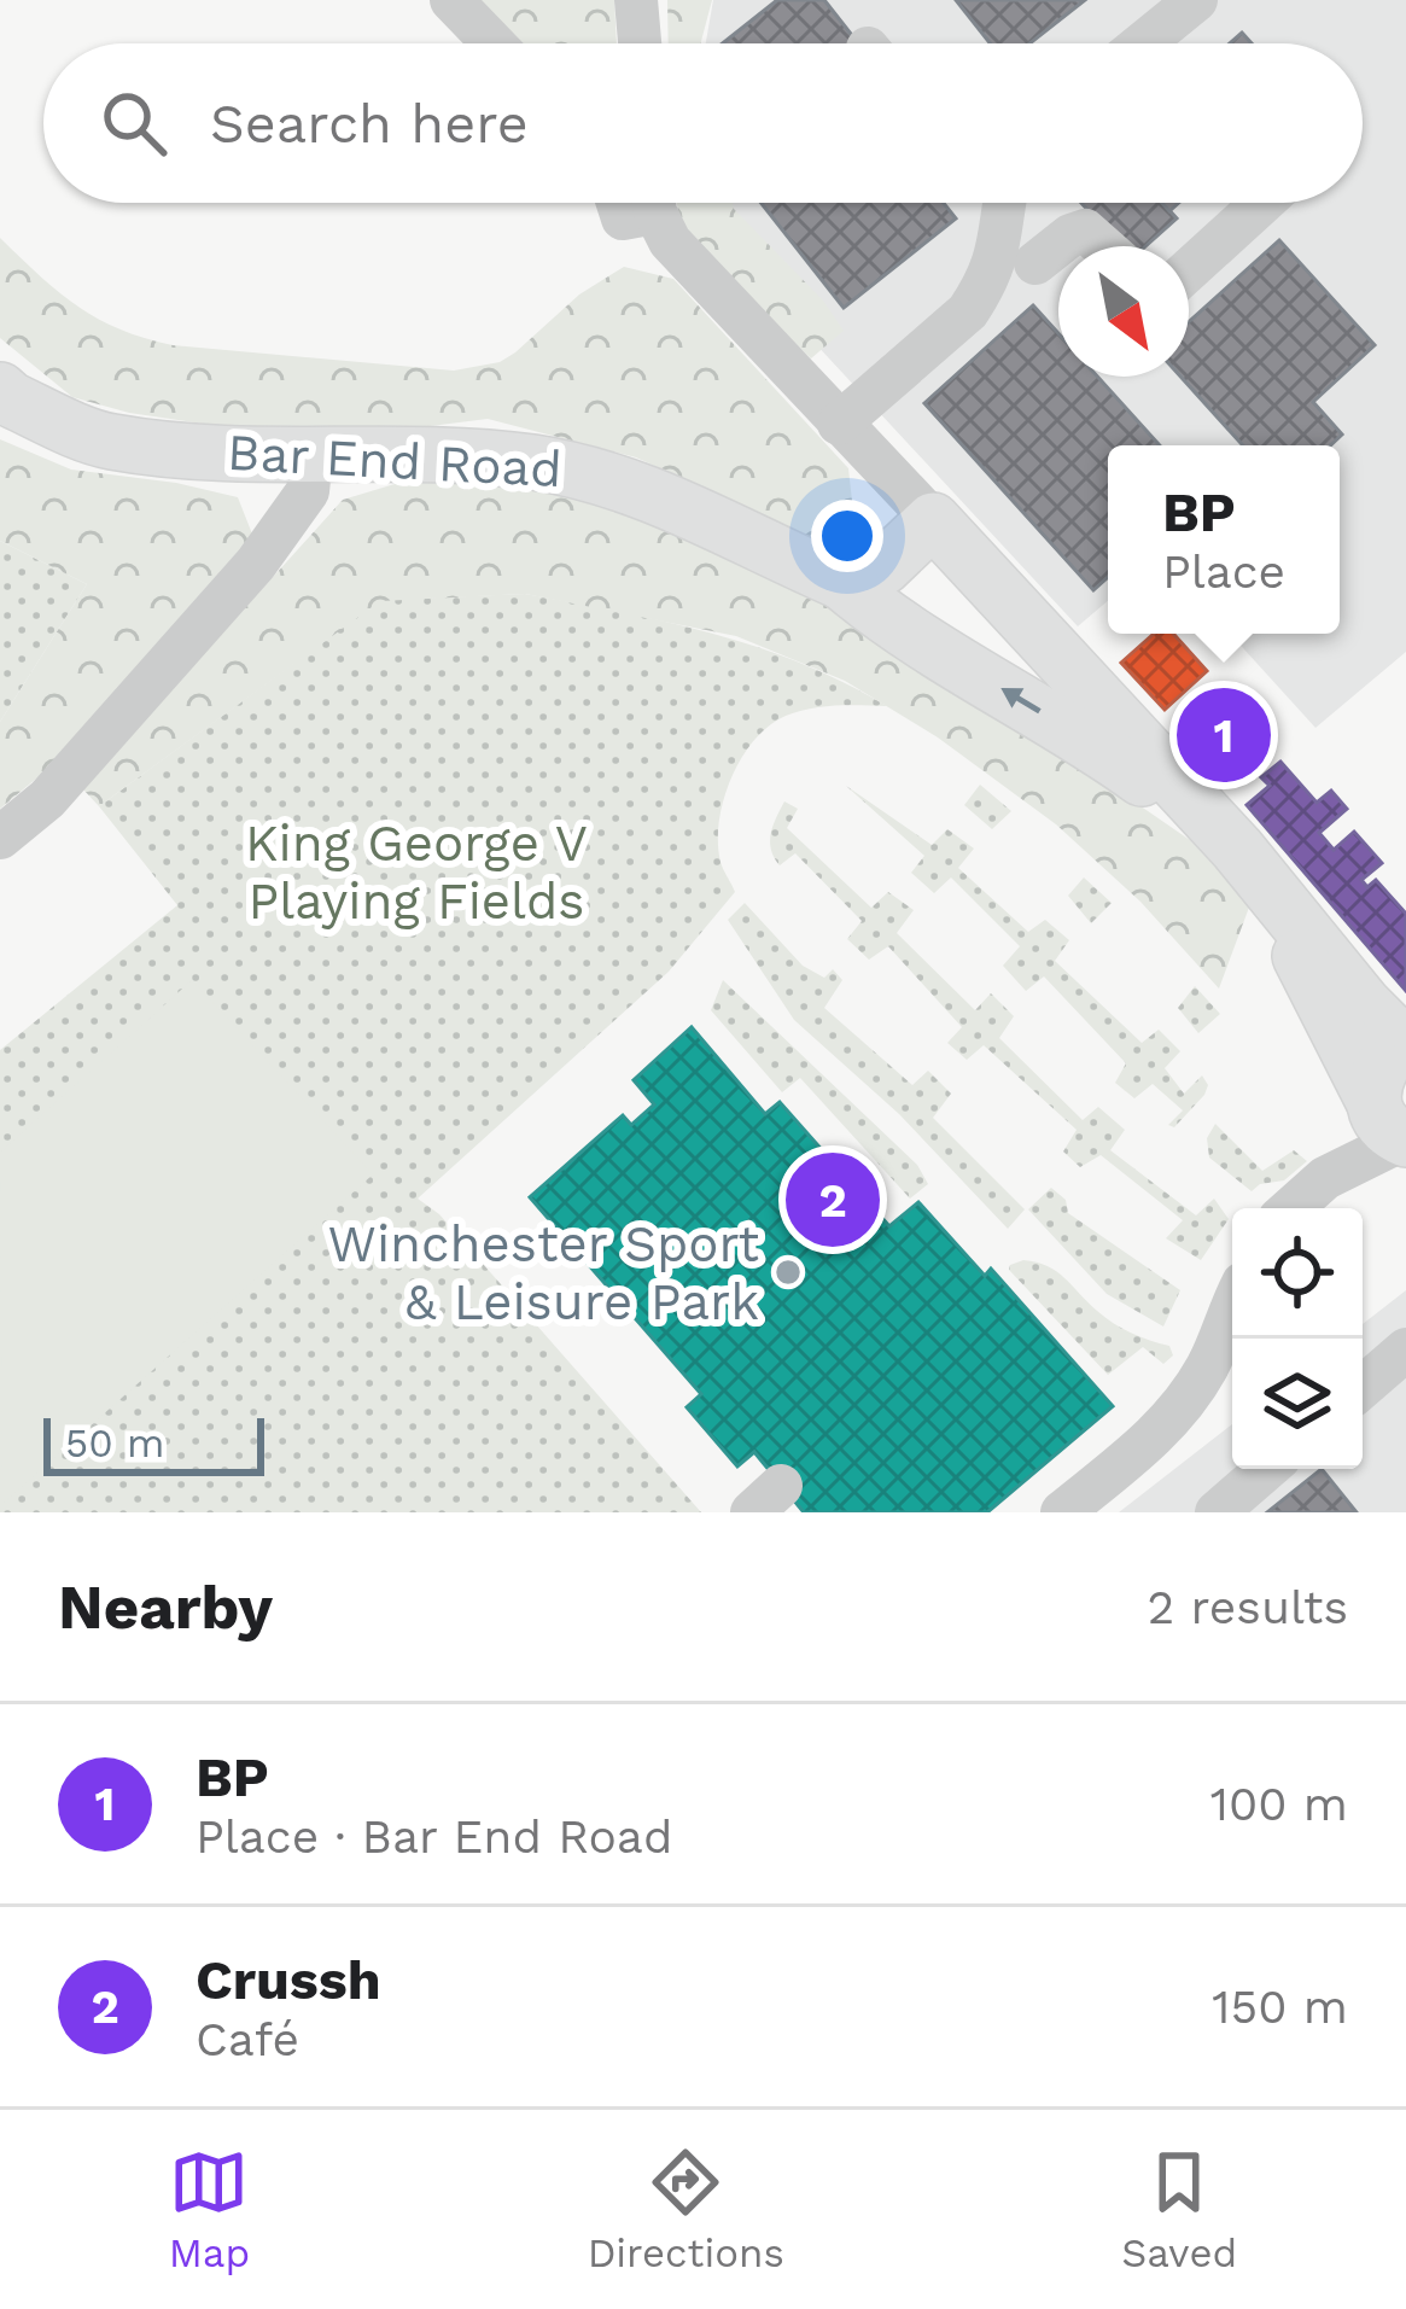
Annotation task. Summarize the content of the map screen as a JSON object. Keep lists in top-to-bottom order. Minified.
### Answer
{"streets":{"main road":["Bar End Road"]},"parks":["King George V Playing Fields"],"places":["Winchester Sport & Leisure Park"],"scale_bar":"50 m","north":"bottom right","page":{"search":"Search here","popup":["BP","Place"],"pins":["1","2"],"scale":"50 m","heading":["Nearby","2 results"],"list":[{"mark":"1","name":"BP","note":"Place · Bar End Road","value":"100 m"},{"mark":"2","name":"Crussh","note":"Café","value":"150 m"}],"nav":["Map","Directions","Saved"]}}
